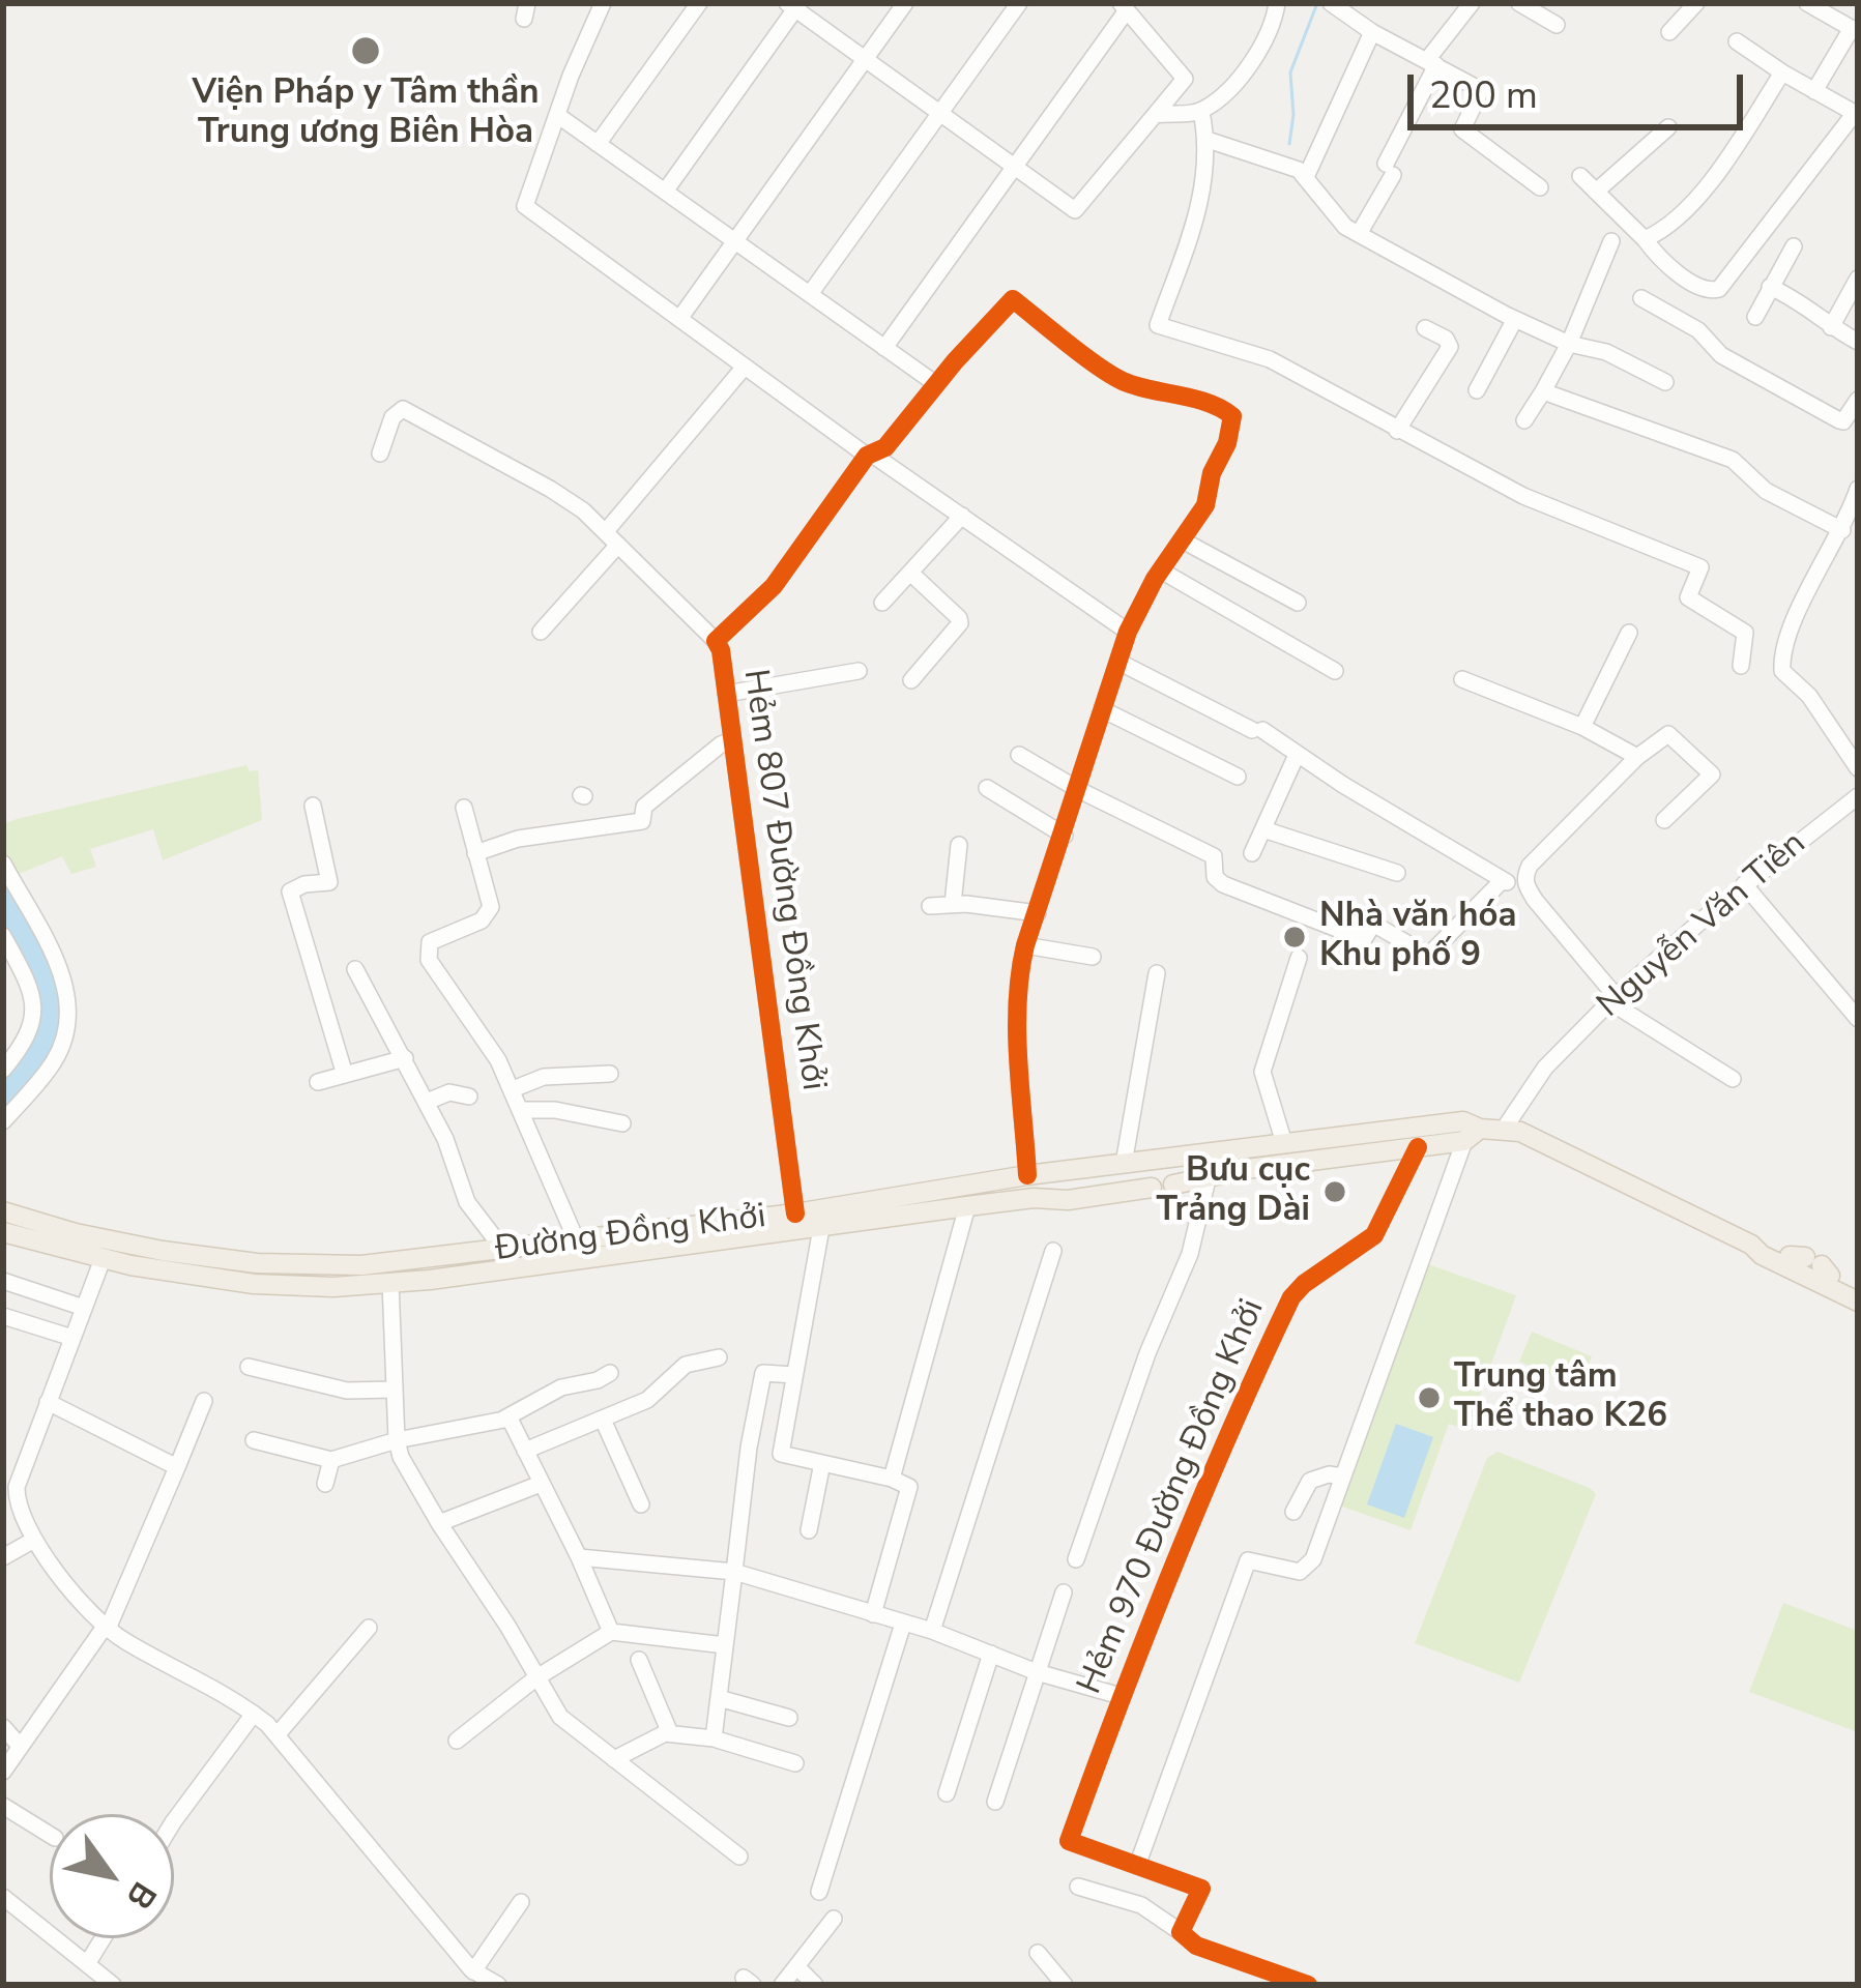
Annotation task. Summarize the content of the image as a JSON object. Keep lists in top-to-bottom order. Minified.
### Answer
{"streets":{"main road":["Đường Đồng Khởi"],"street":["Hẻm 807 Đường Đồng Khởi","Nguyễn Văn Tiên","Hẻm 970 Đường Đồng Khởi"]},"crossings":[["Hẻm 807 Đường Đồng Khởi","Đường Đồng Khởi"],["Nguyễn Văn Tiên","Đường Đồng Khởi"],["Đường Đồng Khởi","Hẻm 970 Đường Đồng Khởi"]],"places":["Viện Pháp y Tâm thần Trung ương Biên Hòa","Nhà văn hóa Khu phố 9","Bưu cục Trảng Dài","Trung tâm Thể thao K26"],"scale_bar":"200 m","north":"bottom right"}
